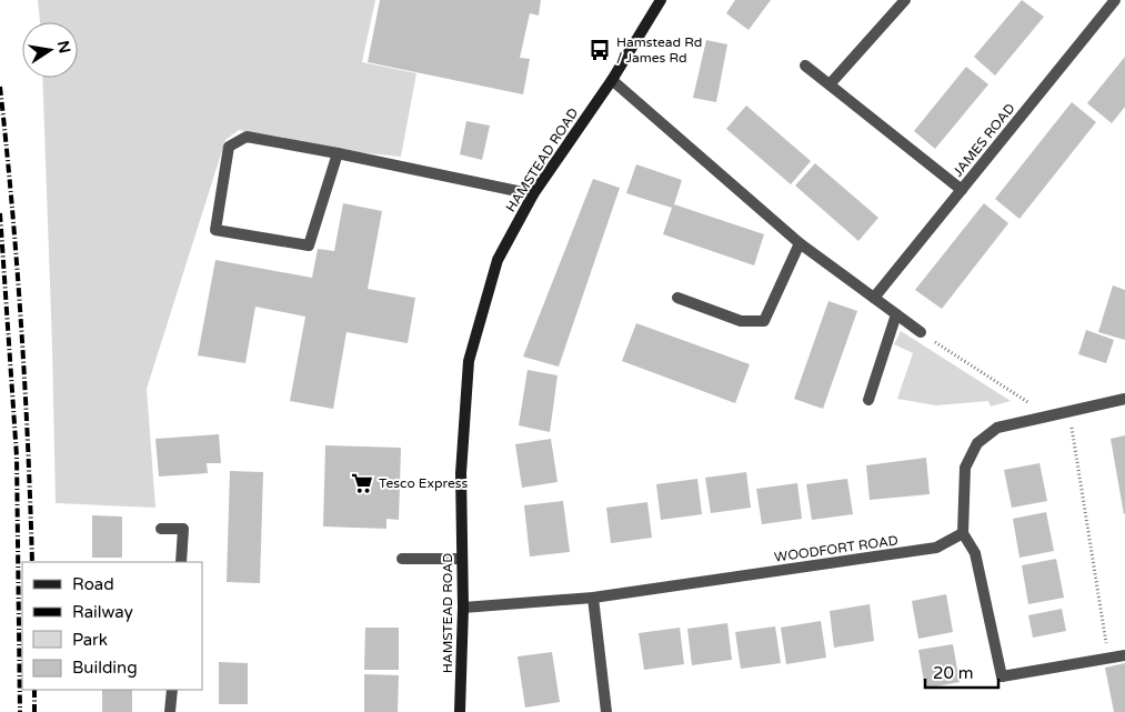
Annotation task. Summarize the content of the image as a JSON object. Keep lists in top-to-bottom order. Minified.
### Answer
{"streets":{"main road":["HAMSTEAD ROAD"],"street":["JAMES ROAD","WOODFORT ROAD"]},"crossings":[["HAMSTEAD ROAD","WOODFORT ROAD"]],"places":{"bus stop":["Hamstead Rd / James Rd"],"supermarket":["Tesco Express"]},"legend":["Road","Railway","Park","Building"],"scale_bar":"20 m","north":"right"}
